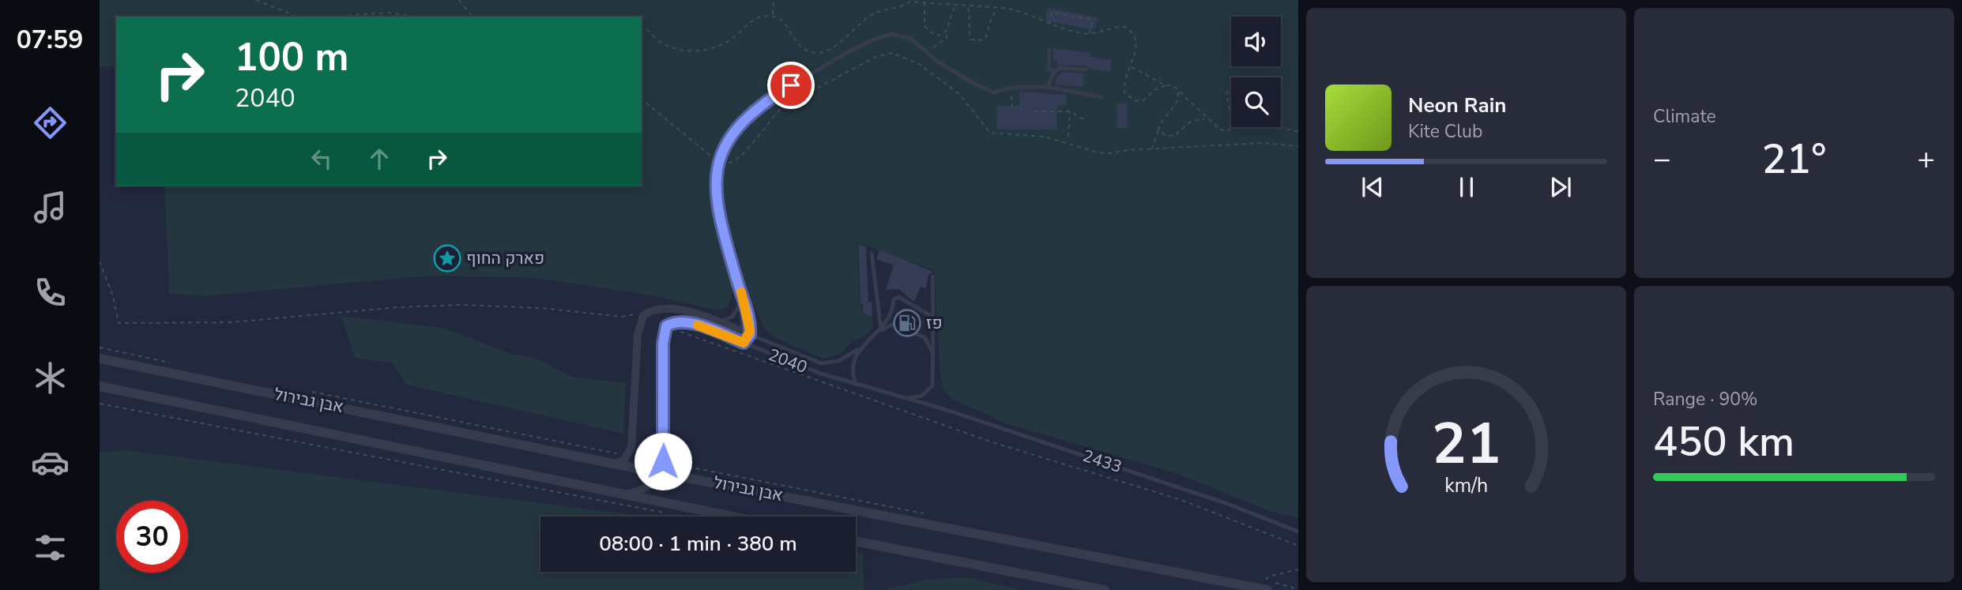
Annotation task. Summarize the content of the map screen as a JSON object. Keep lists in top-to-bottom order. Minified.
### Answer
{"streets":{"street":["2040","אבן גבירול"],"lane":["2433"]},"crossings":[["2040","2433"]],"places":{"place":["פארק החוף"],"fuel station":["פז"]},"page":{"tabs":"07:59","tile":["Climate",["Range · 90%","450 km"]],"turn":["100 m","2040"],"song":["Neon Rain","Kite Club"],"heat":["−","21°","+"],"limit":"30","trip":"08:00 · 1 min · 380 m","gauge":["21","km/h"]}}
